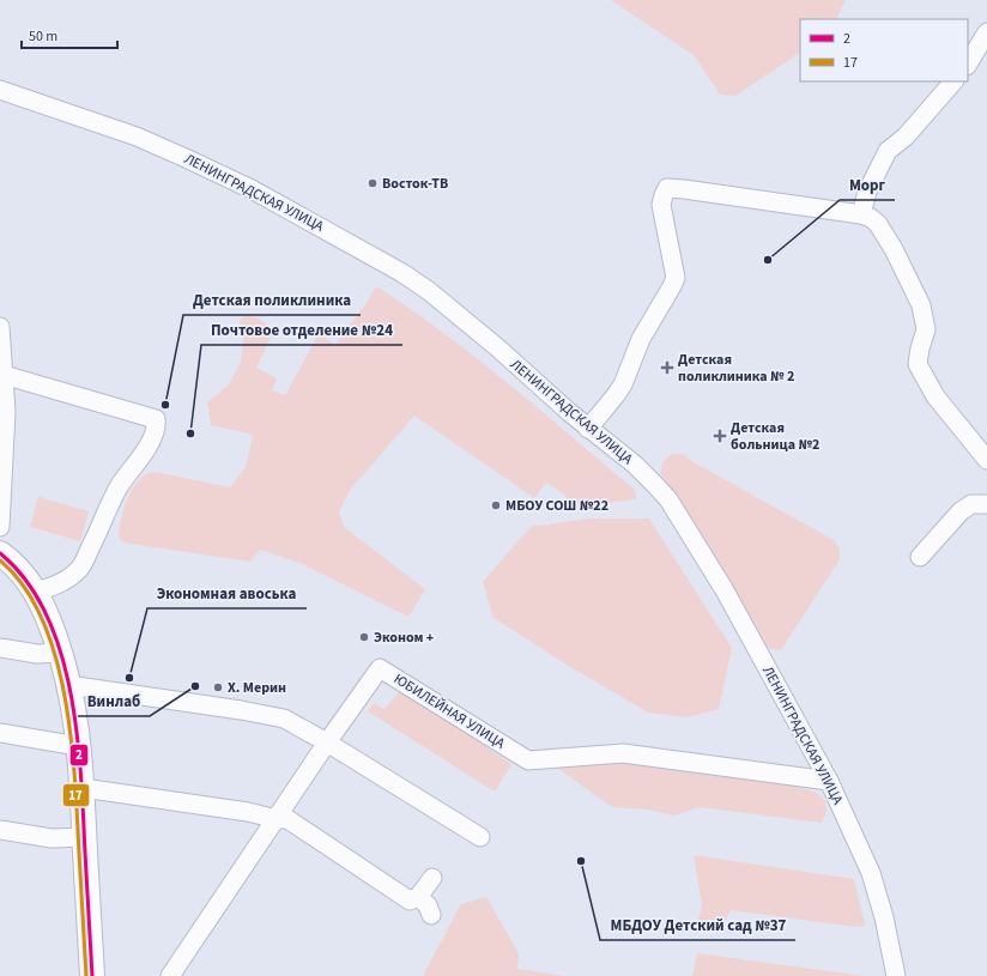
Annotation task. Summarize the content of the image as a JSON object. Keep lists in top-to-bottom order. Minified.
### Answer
{"streets":{"street":["ЛЕНИНГРАДСКАЯ УЛИЦА","ЮБИЛЕЙНАЯ УЛИЦА"]},"crossings":[["ЛЕНИНГРАДСКАЯ УЛИЦА","ЮБИЛЕЙНАЯ УЛИЦА"]],"places":{"other":["Восток-ТВ","Морг","Детская поликлиника","Почтовое отделение №24","МБОУ СОШ №22","Эконом +","Экономная авоська","Винлаб","Х. Мерин","МБДОУ Детский сад №37"],"health":["Детская поликлиника № 2","Детская больница №2"]},"lines":["transit line 2","transit line 17"],"legend":["2","17"],"scale_bar":"50 m"}
